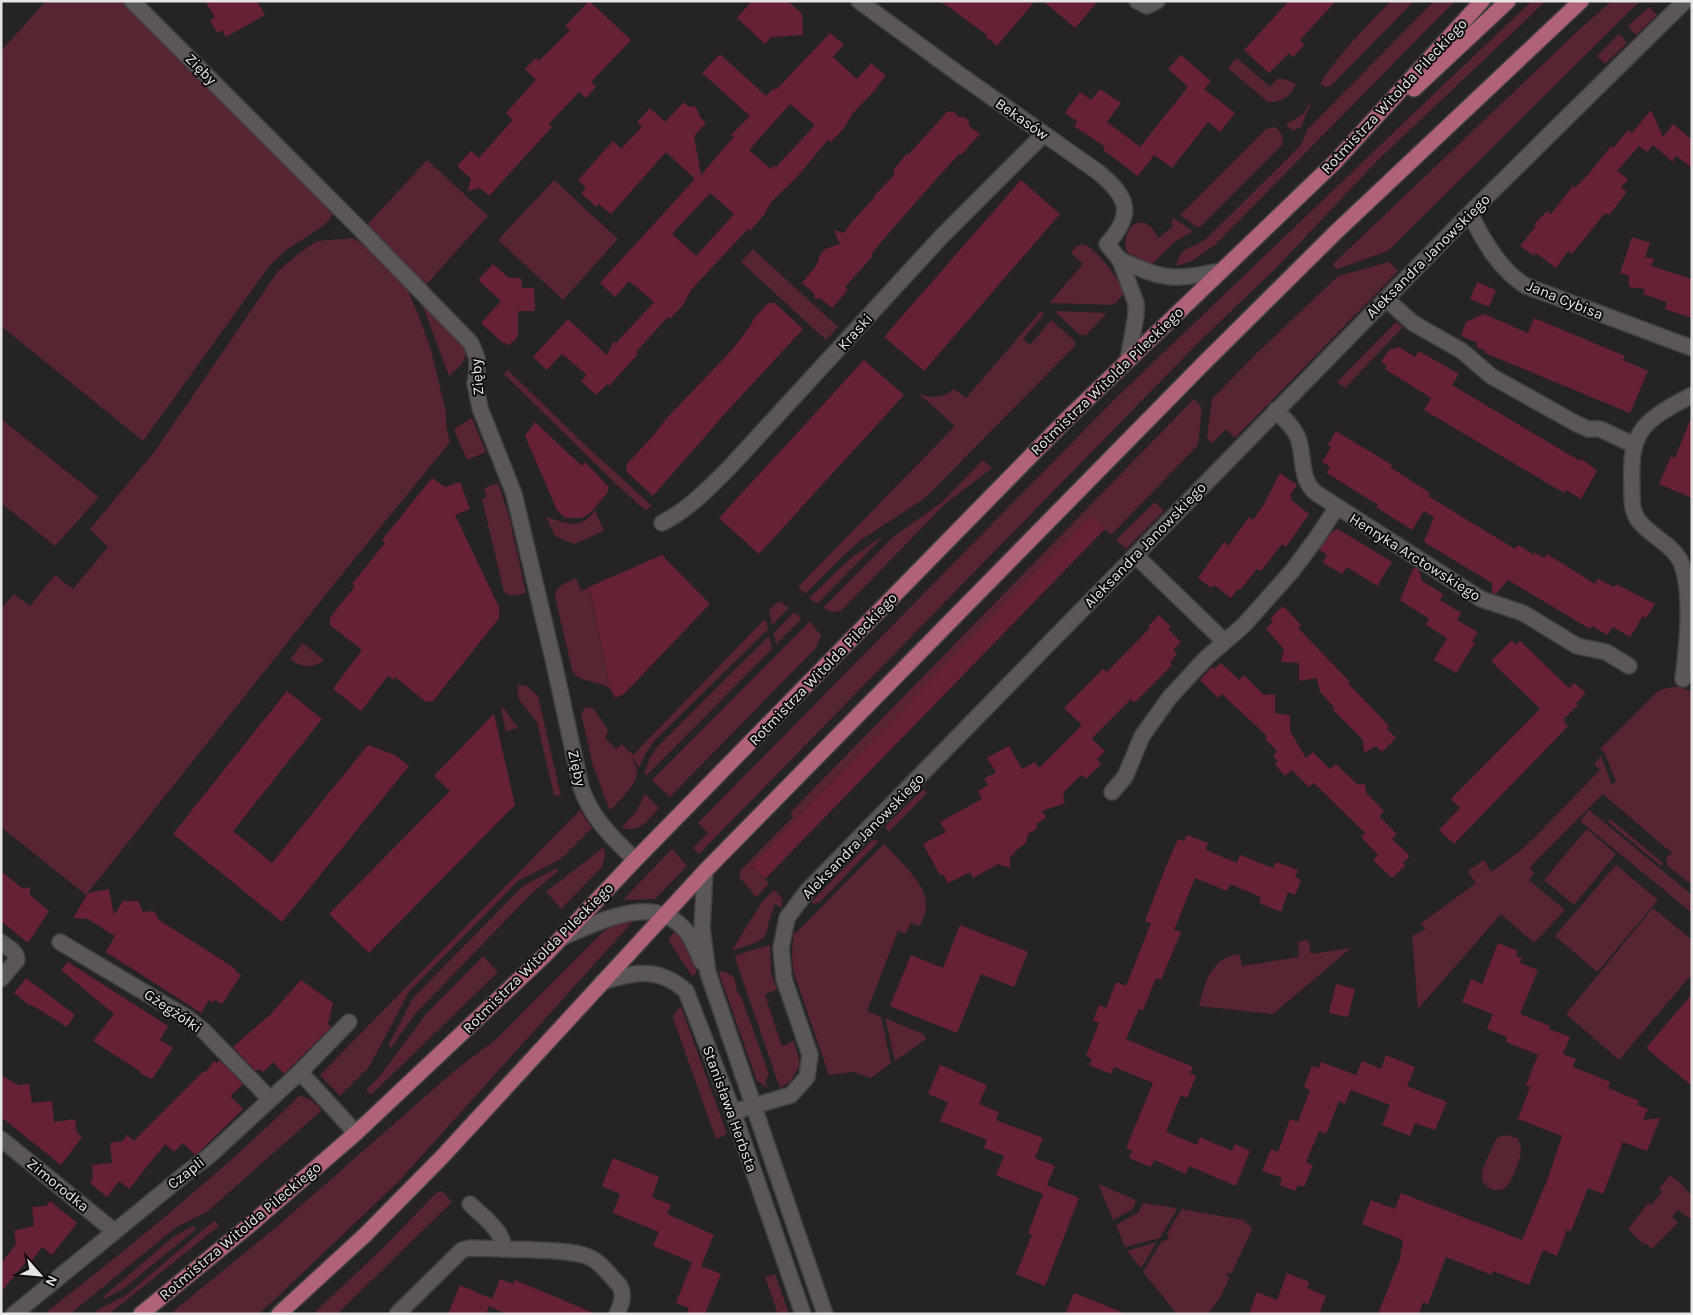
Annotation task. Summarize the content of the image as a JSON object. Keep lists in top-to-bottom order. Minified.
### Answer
{"streets":{"main road":["Rotmistrza Witolda Pileckiego"],"street":["Zięby","Bekasów","Aleksandra Janowskiego","Jana Cybisa","Kraski","Henryka Arctowskiego","Gżegżółki","Stanisława Herbsta","Czapli","Zimorodka"]},"crossings":[["Zięby","Rotmistrza Witolda Pileckiego"],["Rotmistrza Witolda Pileckiego","Bekasów"],["Bekasów","Kraski"],["Aleksandra Janowskiego","Jana Cybisa"],["Aleksandra Janowskiego","Henryka Arctowskiego"],["Aleksandra Janowskiego","Stanisława Herbsta"],["Gżegżółki","Czapli"],["Czapli","Zimorodka"]],"north":"bottom right"}
